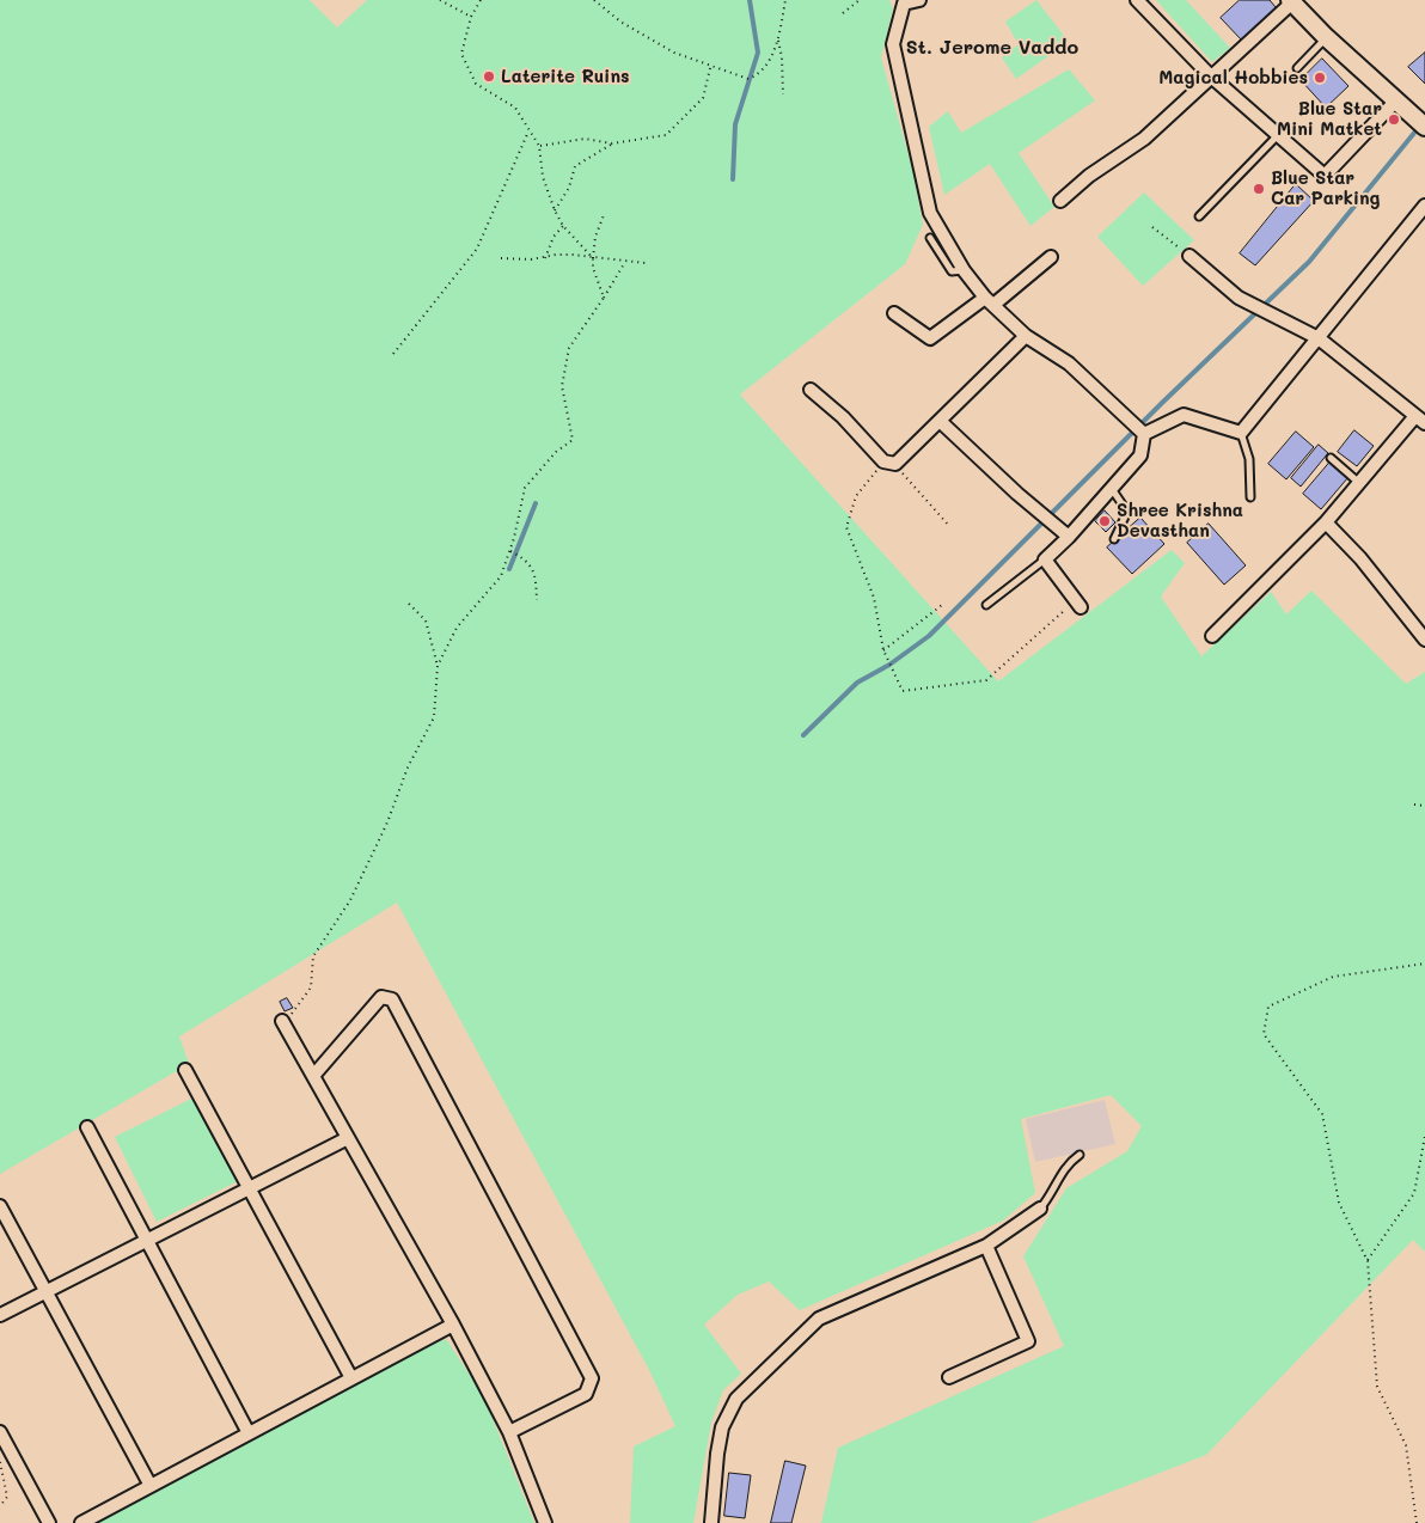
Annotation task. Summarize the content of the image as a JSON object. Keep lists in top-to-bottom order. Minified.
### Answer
{"districts":["St. Jerome Vaddo"],"places":["Laterite Ruins","Magical Hobbies","Blue Star Mini Matket","Blue Star Car Parking","Shree Krishna Devasthan"]}
